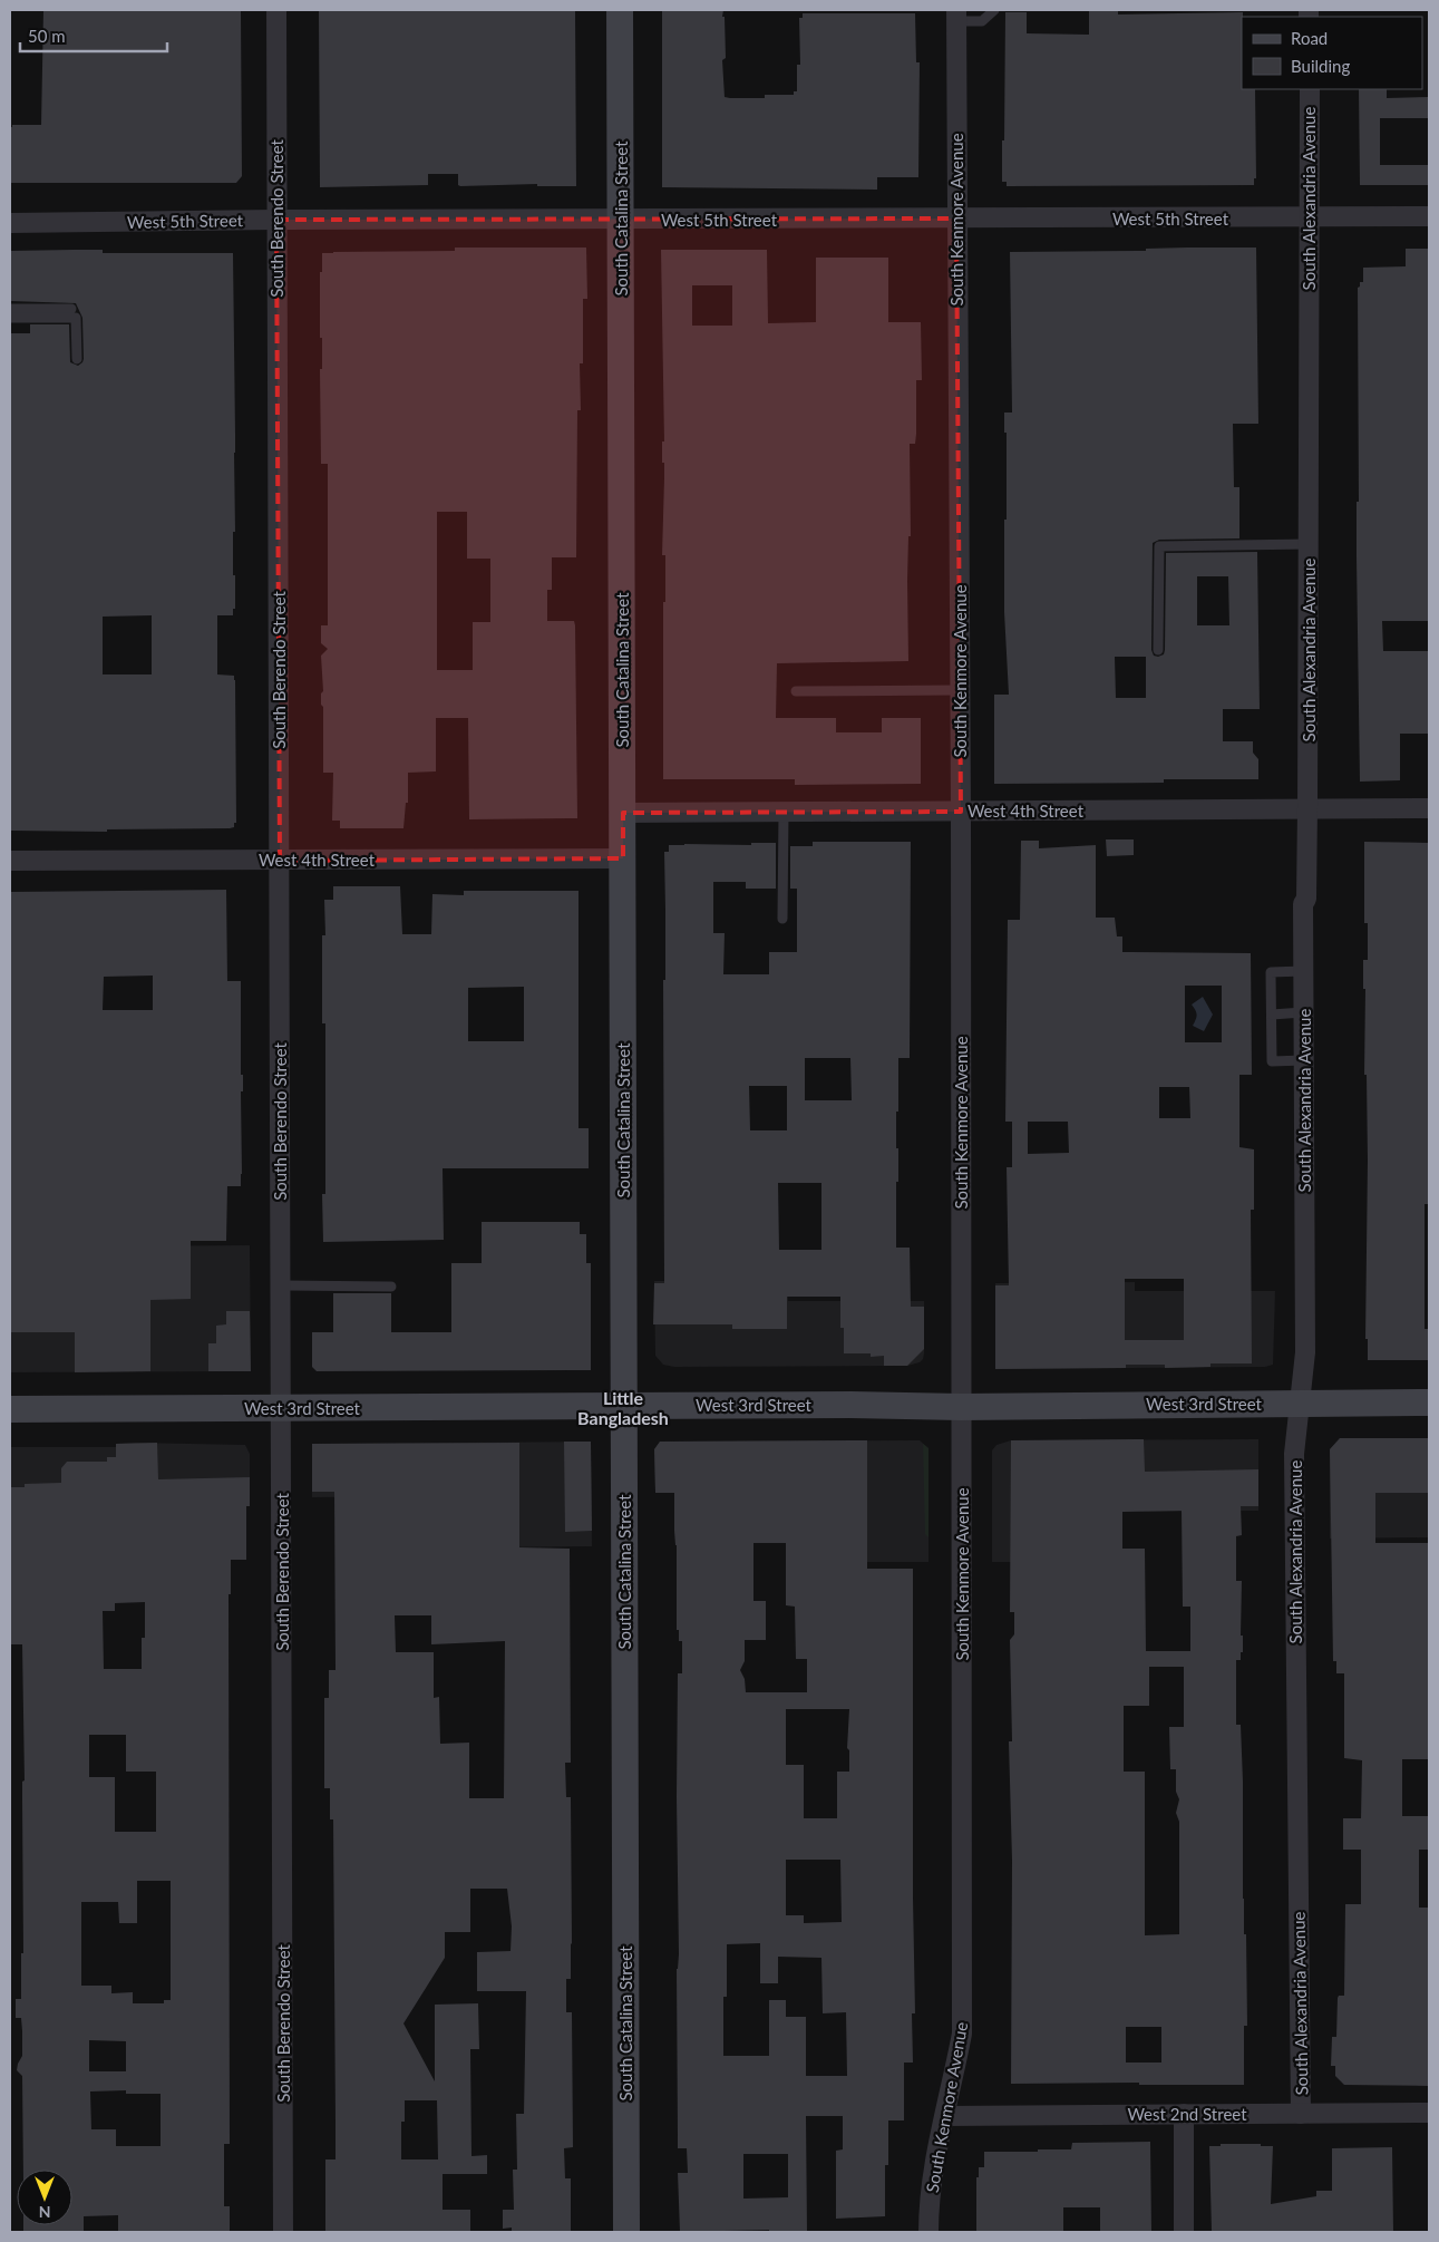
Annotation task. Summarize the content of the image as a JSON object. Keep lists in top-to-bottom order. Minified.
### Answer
{"streets":{"street":["South Alexandria Avenue","South Berendo Street","South Catalina Street","West 5th Street","South Kenmore Avenue","West 4th Street","West 3rd Street","West 2nd Street"]},"crossings":[["South Alexandria Avenue","West 5th Street"],["South Alexandria Avenue","West 4th Street"],["South Alexandria Avenue","West 3rd Street"],["South Alexandria Avenue","West 2nd Street"],["South Berendo Street","West 5th Street"],["South Berendo Street","West 4th Street"],["South Berendo Street","West 3rd Street"],["South Catalina Street","West 5th Street"],["South Catalina Street","West 4th Street"],["South Catalina Street","West 3rd Street"],["West 5th Street","South Kenmore Avenue"],["South Kenmore Avenue","West 4th Street"],["South Kenmore Avenue","West 3rd Street"],["South Kenmore Avenue","West 2nd Street"]],"districts":["Little Bangladesh"],"legend":["Road","Building"],"scale_bar":"50 m","north":"bottom"}
